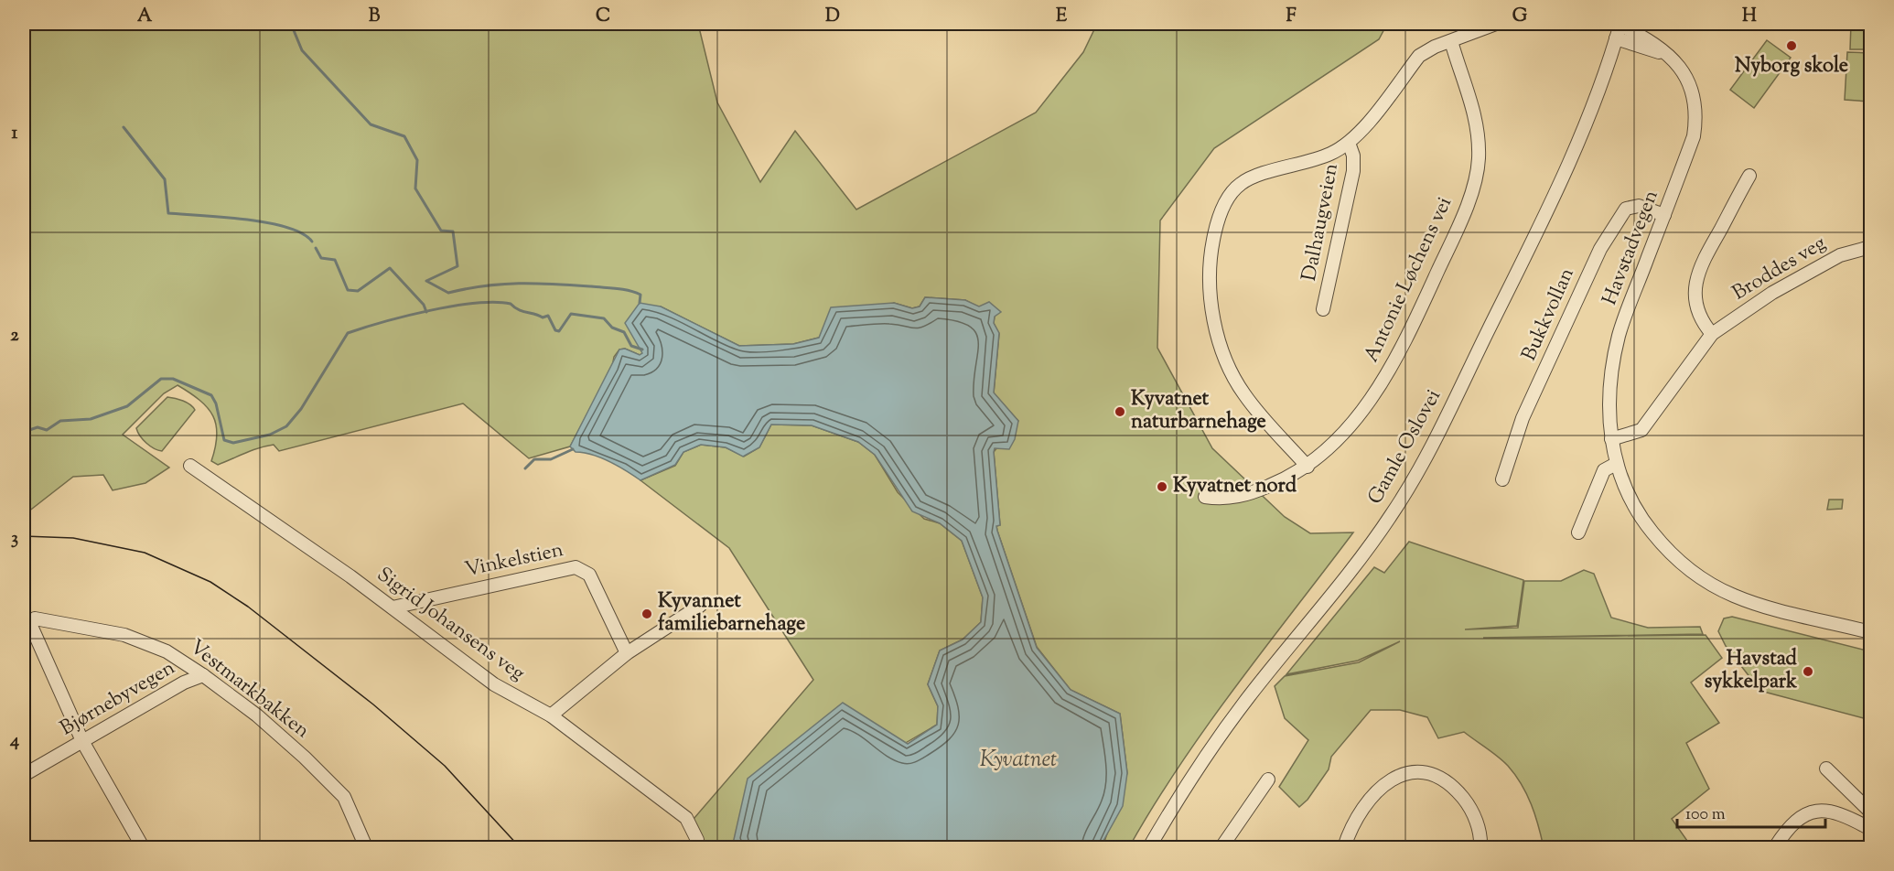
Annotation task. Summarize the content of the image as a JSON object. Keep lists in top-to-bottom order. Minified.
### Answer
{"streets":{"street":["Dalhaugveien","Havstadvegen","Broddes veg","Antonie Løchens vei","Bukkvollan","Gamle Oslovei","Vinkelstien","Sigrid Johansens veg","Vestmarkbakken","Bjørnebyvegen"]},"crossings":[["Dalhaugveien","Antonie Løchens vei"],["Havstadvegen","Broddes veg"],["Havstadvegen","Bukkvollan"],["Havstadvegen","Gamle Oslovei"],["Vinkelstien","Sigrid Johansens veg"],["Vestmarkbakken","Bjørnebyvegen"]],"water":["Kyvatnet"],"places":["Nyborg skole","Kyvatnet naturbarnehage","Kyvatnet nord","Kyvannet familiebarnehage","Havstad sykkelpark"],"scale_bar":"100 m","grid":{"columns":["A","B","C","D","E","F","G","H"],"rows":["1","2","3","4"]}}
